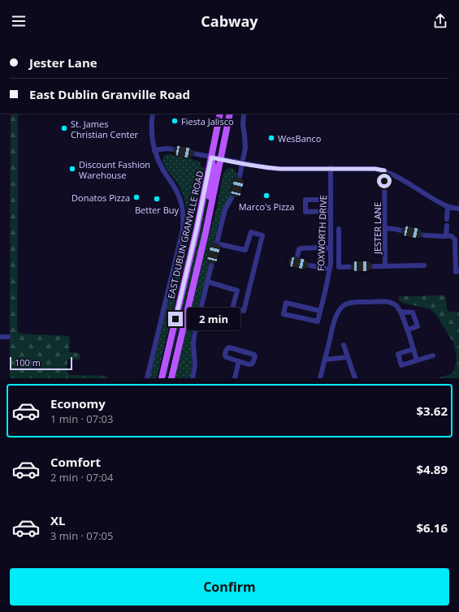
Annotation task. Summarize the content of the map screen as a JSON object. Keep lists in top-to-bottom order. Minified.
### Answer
{"streets":{"main road":["EAST DUBLIN GRANVILLE ROAD"],"street":["JESTER LANE","FOXWORTH DRIVE"]},"places":["Fiesta Jalisco","St. James Christian Center","WesBanco","Discount Fashion Warehouse","Marco's Pizza","Donatos Pizza","Better Buy"],"scale_bar":"100 m","page":{"header":"Cabway","banner":["Jester Lane","East Dublin Granville Road"],"bubble":"2 min","scale":"100 m","list":[{"name":"Economy","note":"1 min · 07:03","value":"$3.62"},{"name":"Comfort","note":"2 min · 07:04","value":"$4.89"},{"name":"XL","note":"3 min · 07:05","value":"$6.16"}],"buttons":"Confirm"}}
